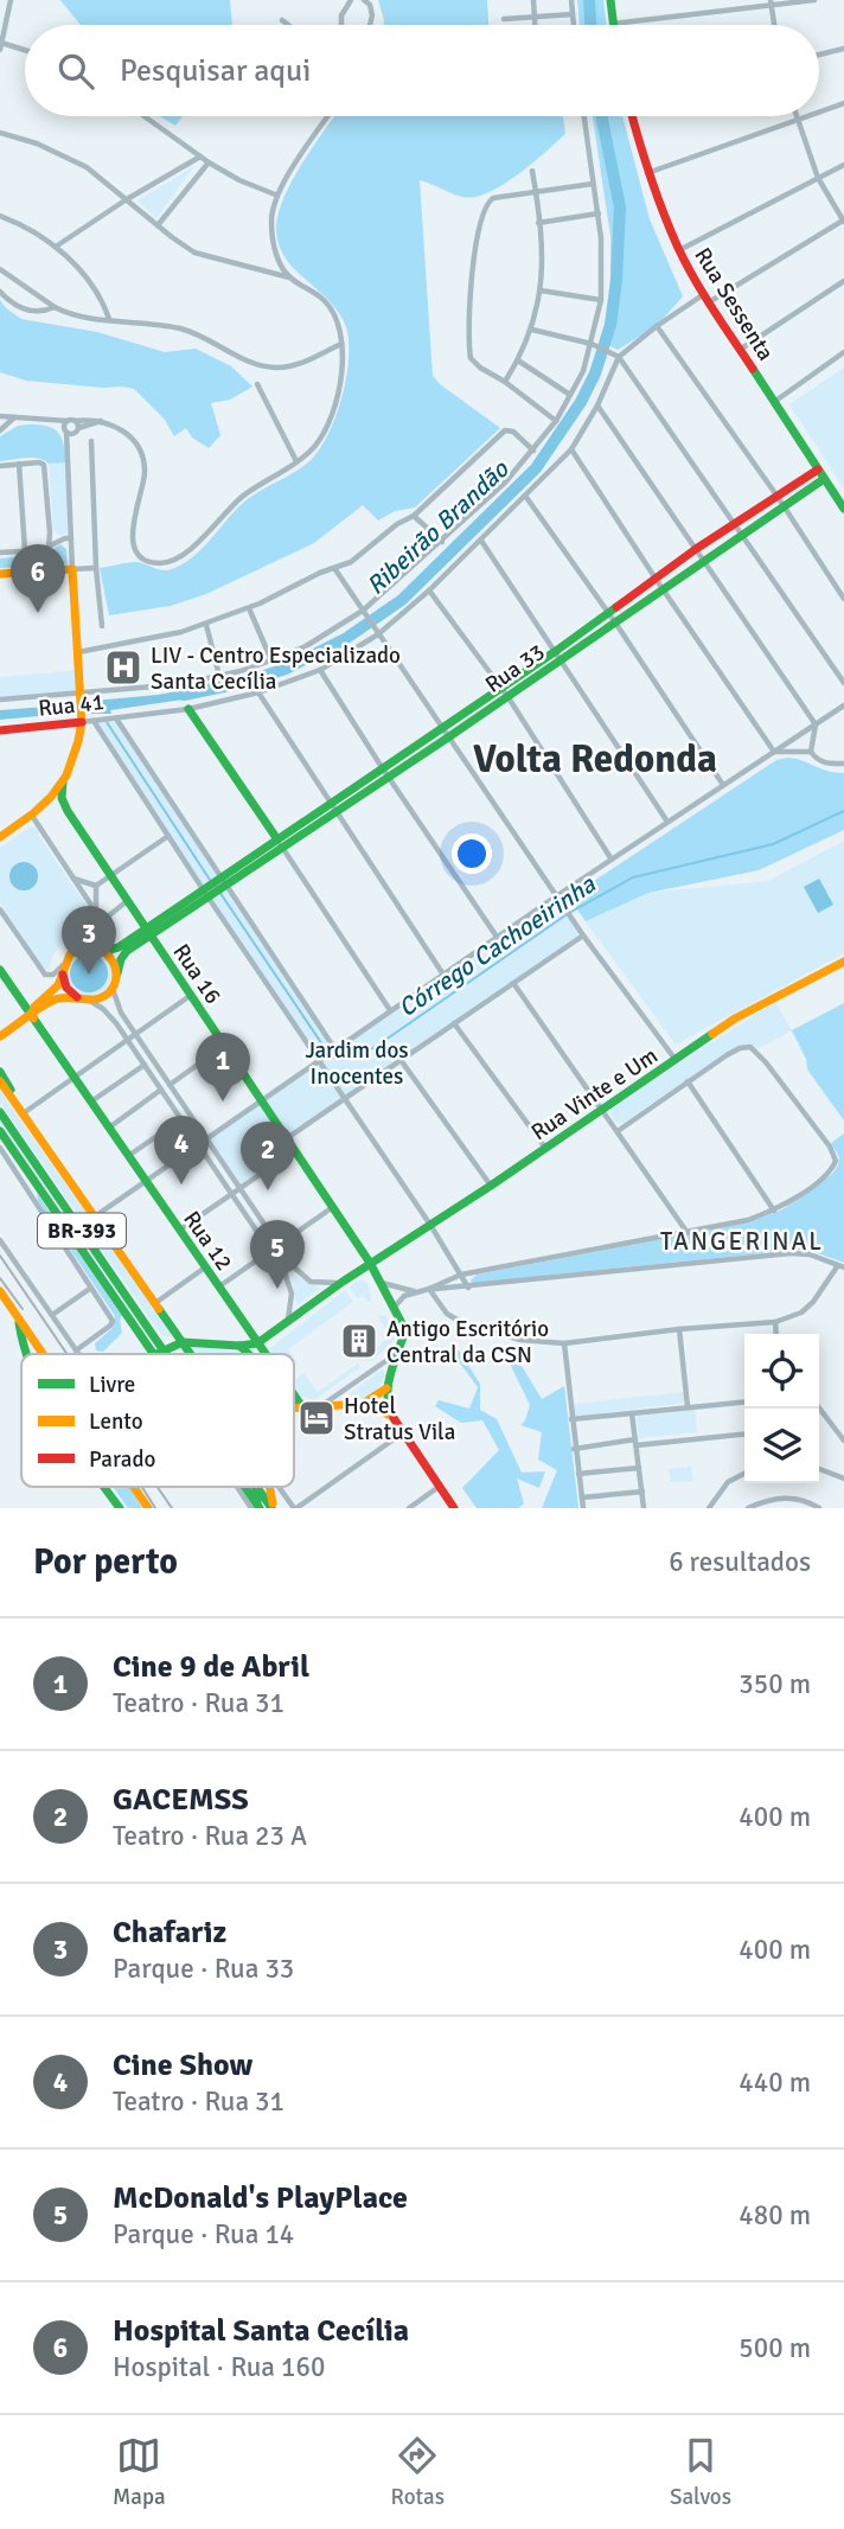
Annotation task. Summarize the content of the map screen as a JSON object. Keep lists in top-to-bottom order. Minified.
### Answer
{"streets":{"street":["Rua Sessenta","Rua 33","Rua 41","Rua 16","Rua Vinte e Um","BR-393","Rua 12"]},"crossings":[["Rua Sessenta","Rua 33"],["Rua 16","Rua Vinte e Um"],["Rua Vinte e Um","Rua 12"]],"districts":["Volta Redonda","TANGERINAL"],"water":["Ribeirão Brandão","Córrego Cachoeirinha"],"parks":["Jardim dos Inocentes"],"places":{"hospital":["LIV - Centro Especializado Santa Cecília"],"building":["Antigo Escritório Central da CSN"],"hotel":["Hotel Stratus Vila"]},"legend":["Livre","Lento","Parado"],"page":{"search":"Pesquisar aqui","pins":["6","3","1","4","2","5"],"heading":["Por perto","6 resultados"],"list":[{"mark":"1","name":"Cine 9 de Abril","note":"Teatro · Rua 31","value":"350 m"},{"mark":"2","name":"GACEMSS","note":"Teatro · Rua 23 A","value":"400 m"},{"mark":"3","name":"Chafariz","note":"Parque · Rua 33","value":"400 m"},{"mark":"4","name":"Cine Show","note":"Teatro · Rua 31","value":"440 m"},{"mark":"5","name":"McDonald's PlayPlace","note":"Parque · Rua 14","value":"480 m"},{"mark":"6","name":"Hospital Santa Cecília","note":"Hospital · Rua 160","value":"500 m"}],"nav":["Mapa","Rotas","Salvos"]}}
